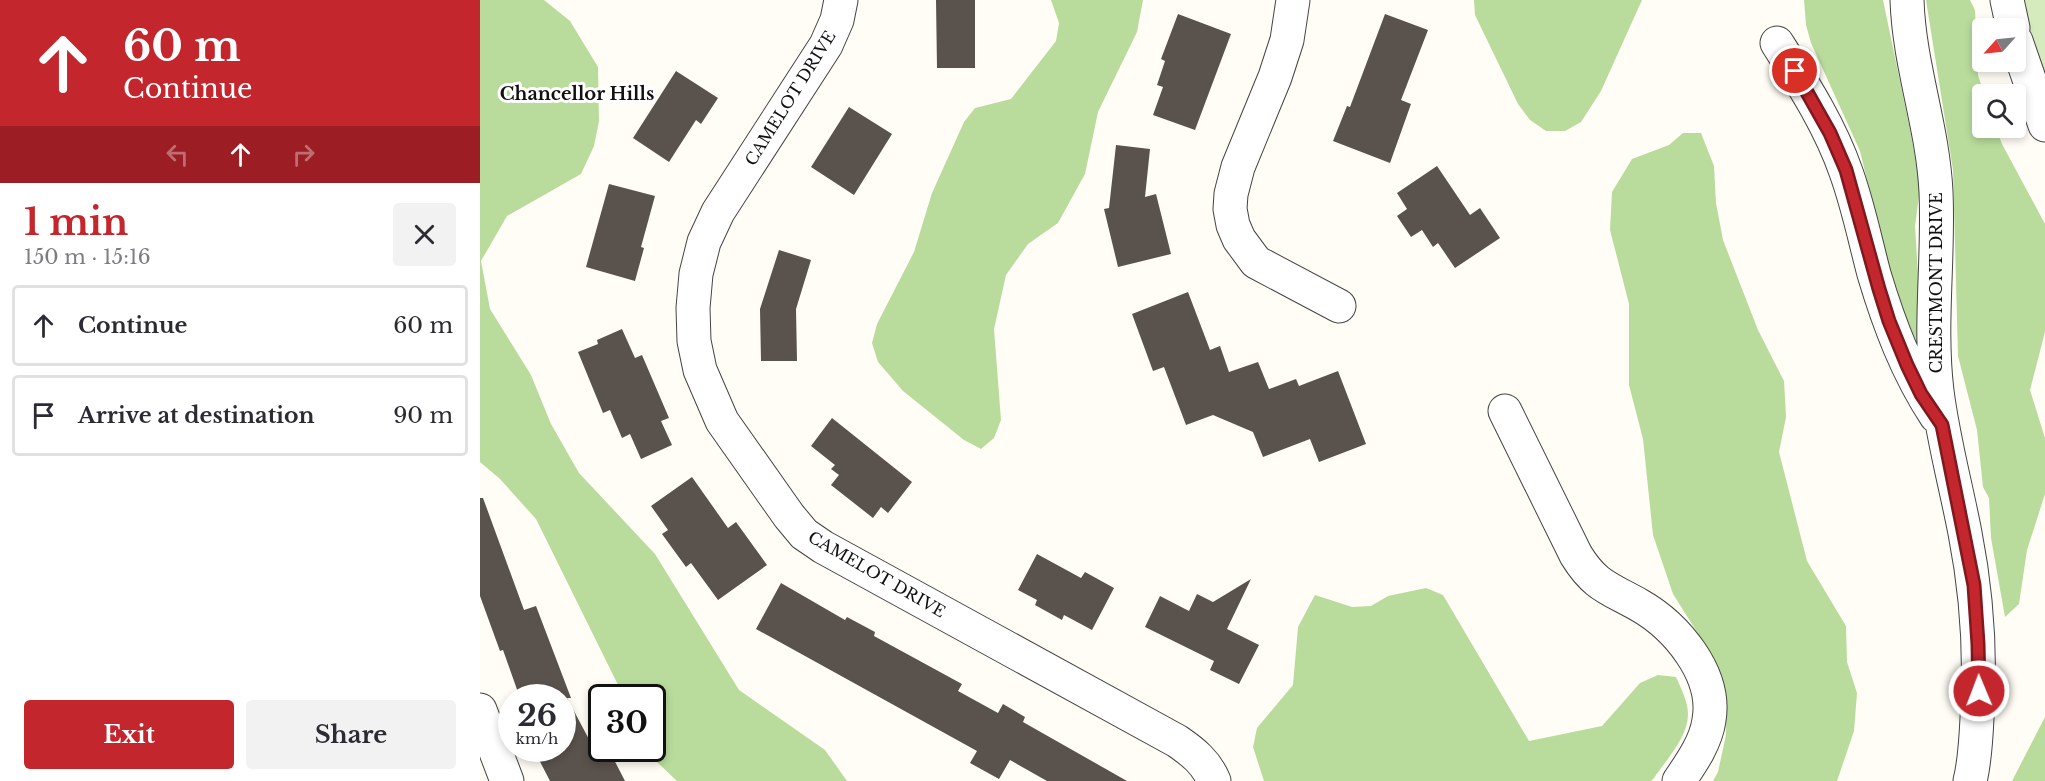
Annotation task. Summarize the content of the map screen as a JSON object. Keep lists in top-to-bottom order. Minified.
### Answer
{"streets":{"street":["CAMELOT DRIVE","CRESTMONT DRIVE"]},"districts":["Chancellor Hills"],"north":"bottom left","page":{"turn":["60 m","Continue"],"heading":["1 min","150 m · 15:16"],"list":[{"name":"Continue","value":"60 m"},{"name":"Arrive at destination","value":"90 m"}],"speed":"26 km/h","limit":"30","buttons":["Exit","Share"]}}
